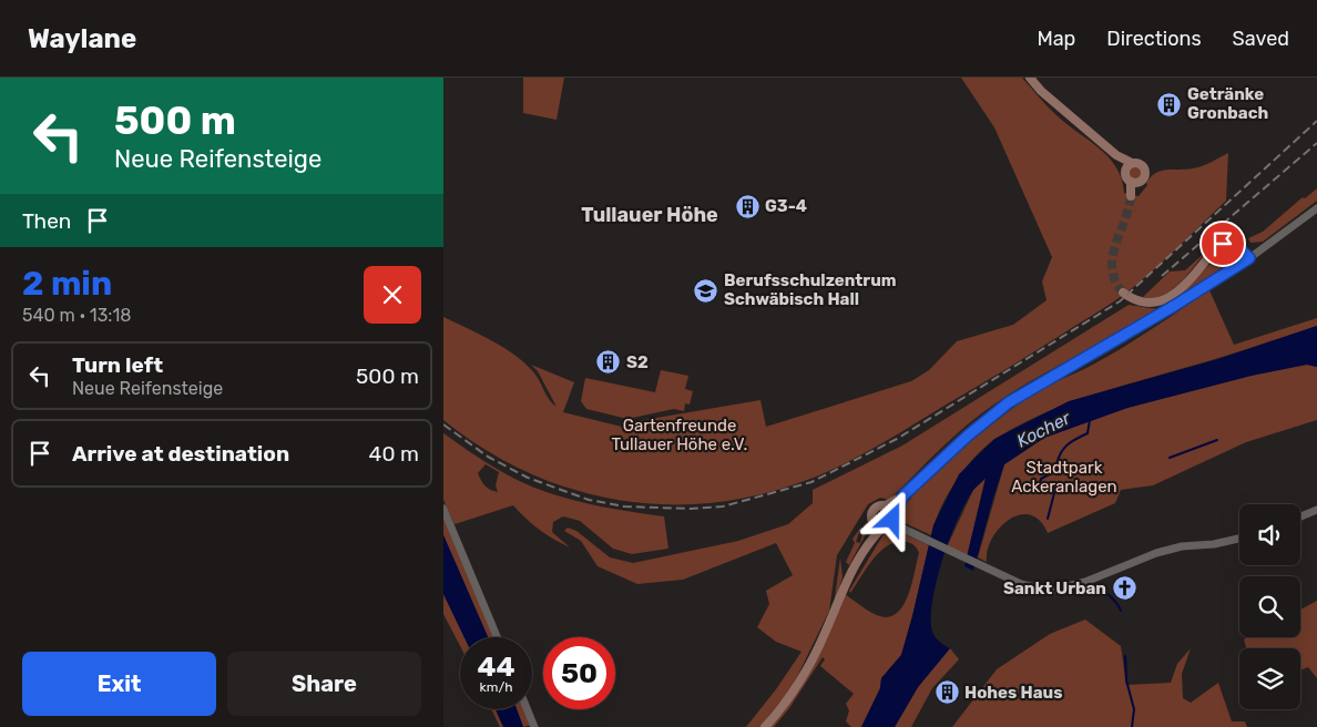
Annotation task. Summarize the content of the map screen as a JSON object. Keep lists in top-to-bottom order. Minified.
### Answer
{"districts":["Tullauer Höhe"],"water":["Kocher"],"parks":["Gartenfreunde Tullauer Höhe e.V.","Stadtpark Ackeranlagen"],"places":{"building":["Getränke Gronbach","G3-4","S2","Hohes Haus"],"school or university":["Berufsschulzentrum Schwäbisch Hall"],"church":["Sankt Urban"]},"page":{"header":"Waylane","nav":["Map","Directions","Saved"],"turn":["500 m","Neue Reifensteige"],"then":"Then","heading":["2 min","540 m · 13:18"],"list":[{"name":"Turn left","note":"Neue Reifensteige","value":"500 m"},{"name":"Arrive at destination","value":"40 m"}],"speed":"44 km/h","limit":"50","buttons":["Exit","Share"]}}
